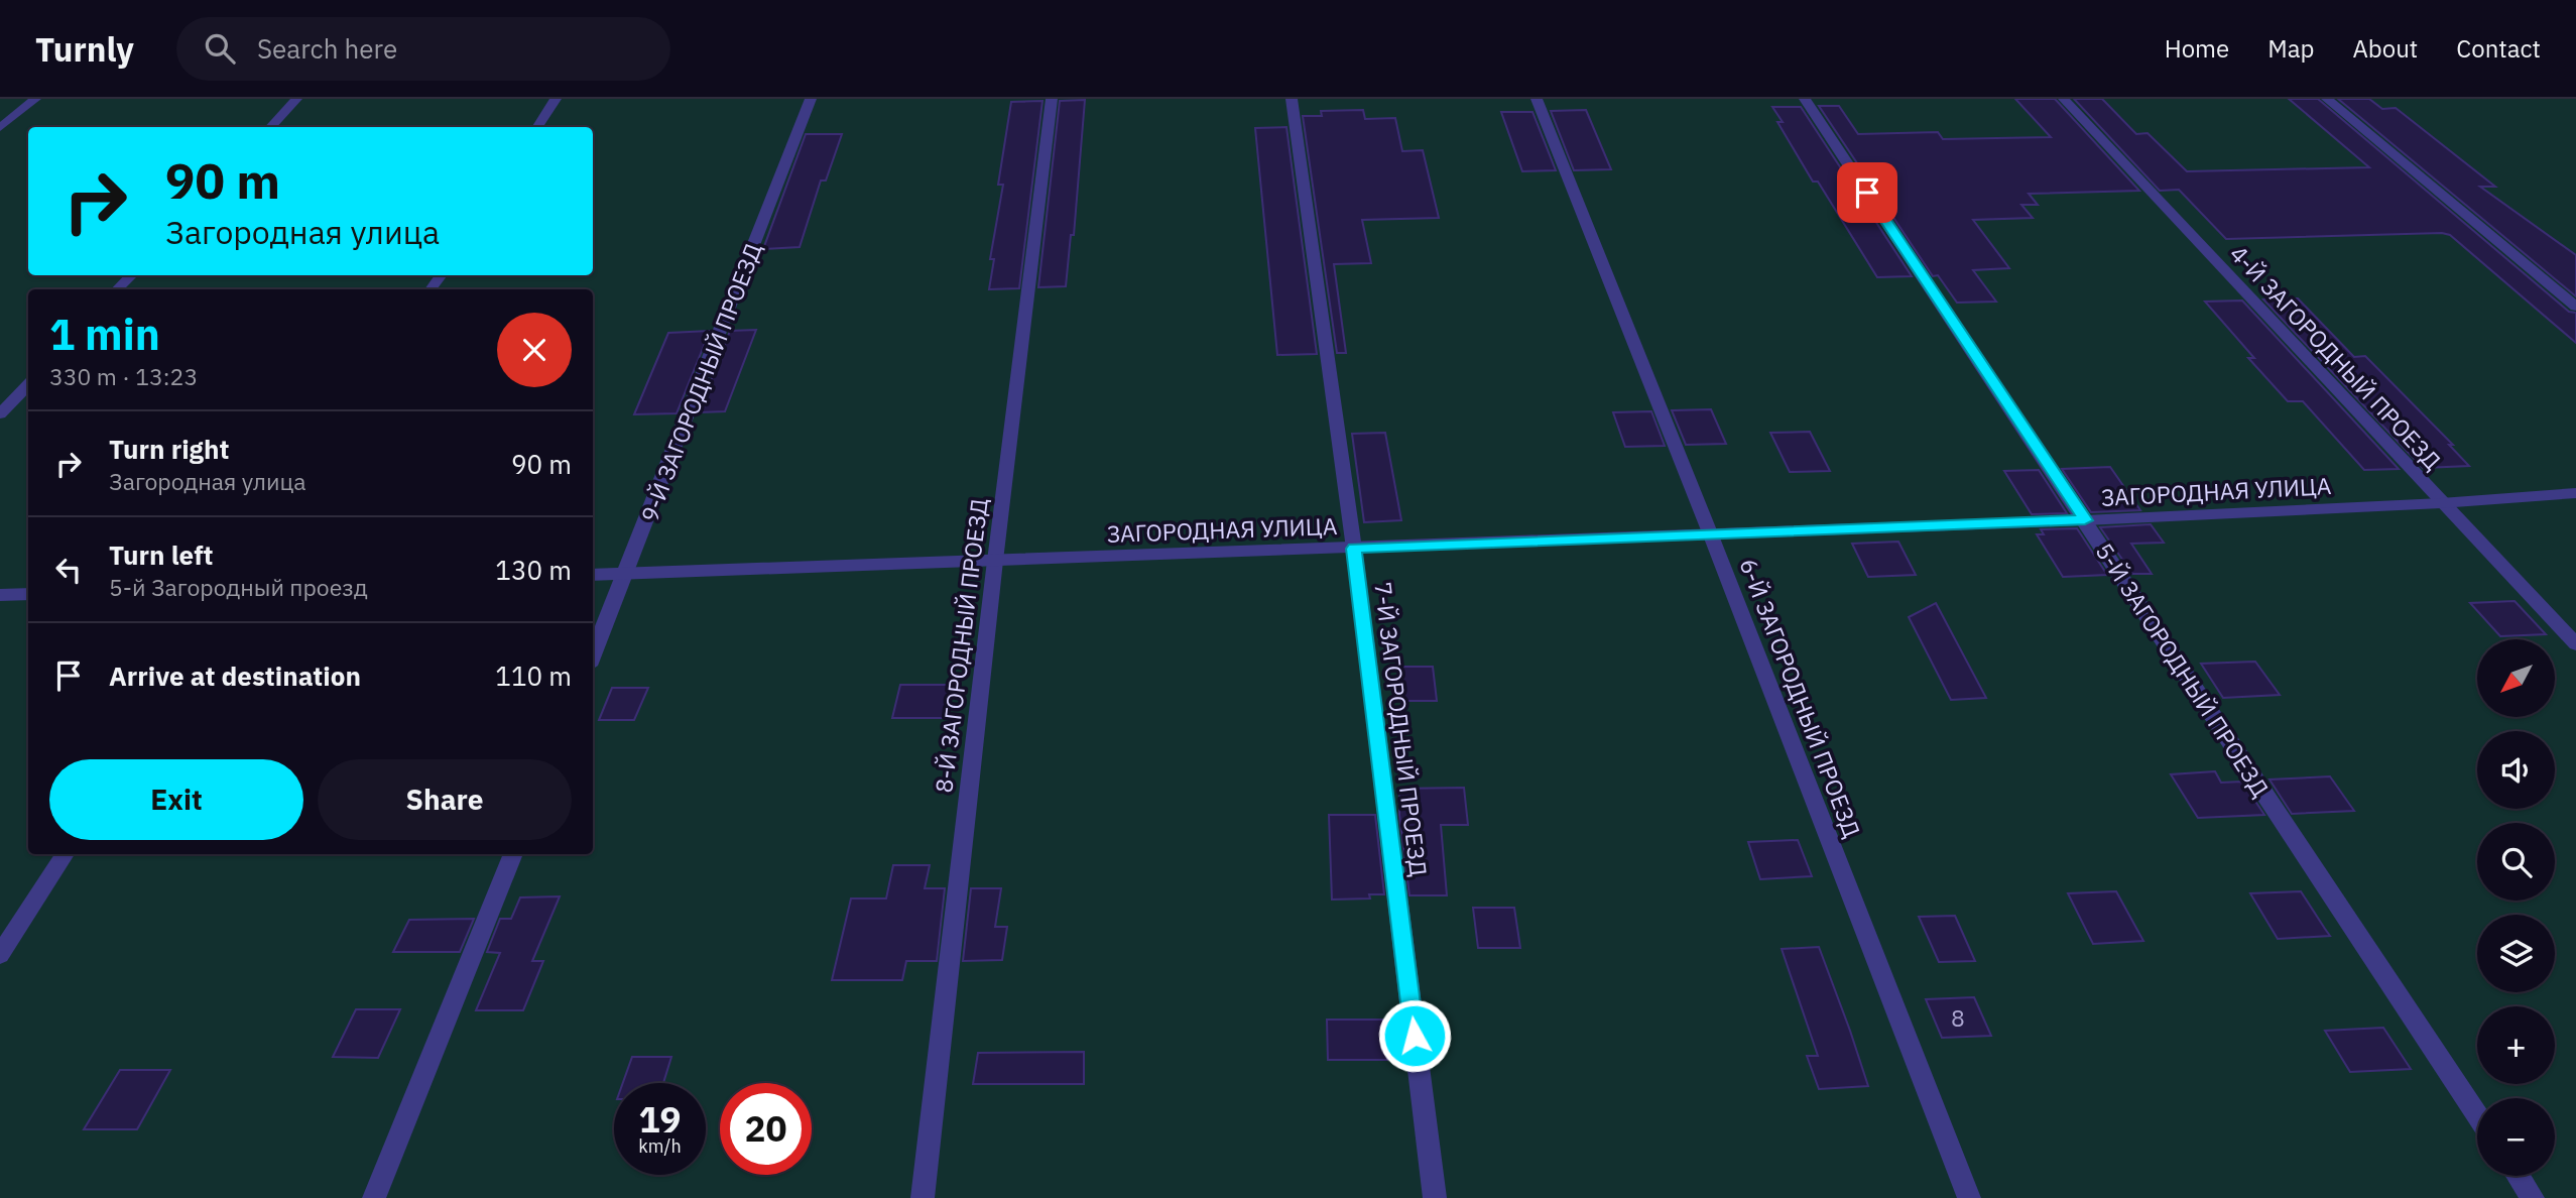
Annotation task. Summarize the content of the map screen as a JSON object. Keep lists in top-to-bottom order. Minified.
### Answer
{"streets":{"street":["4-Й ЗАГОРОДНЫЙ ПРОЕЗД","9-Й ЗАГОРОДНЫЙ ПРОЕЗД","ЗАГОРОДНАЯ УЛИЦА","8-Й ЗАГОРОДНЫЙ ПРОЕЗД","5-Й ЗАГОРОДНЫЙ ПРОЕЗД","6-Й ЗАГОРОДНЫЙ ПРОЕЗД","7-Й ЗАГОРОДНЫЙ ПРОЕЗД"]},"crossings":[["4-Й ЗАГОРОДНЫЙ ПРОЕЗД","ЗАГОРОДНАЯ УЛИЦА"],["9-Й ЗАГОРОДНЫЙ ПРОЕЗД","ЗАГОРОДНАЯ УЛИЦА"],["ЗАГОРОДНАЯ УЛИЦА","8-Й ЗАГОРОДНЫЙ ПРОЕЗД"],["ЗАГОРОДНАЯ УЛИЦА","5-Й ЗАГОРОДНЫЙ ПРОЕЗД"],["ЗАГОРОДНАЯ УЛИЦА","6-Й ЗАГОРОДНЫЙ ПРОЕЗД"],["ЗАГОРОДНАЯ УЛИЦА","7-Й ЗАГОРОДНЫЙ ПРОЕЗД"]],"house_numbers":["8"],"north":"bottom left","page":{"header":"Turnly","search":"Search here","nav":["Home","Map","About","Contact"],"turn":["90 m","Загородная улица"],"heading":["1 min","330 m · 13:23"],"list":[{"name":"Turn right","note":"Загородная улица","value":"90 m"},{"name":"Turn left","note":"5-й Загородный проезд","value":"130 m"},{"name":"Arrive at destination","value":"110 m"}],"map_buttons":["+","−"],"buttons":["Exit","Share"],"speed":"19 km/h","limit":"20"}}
